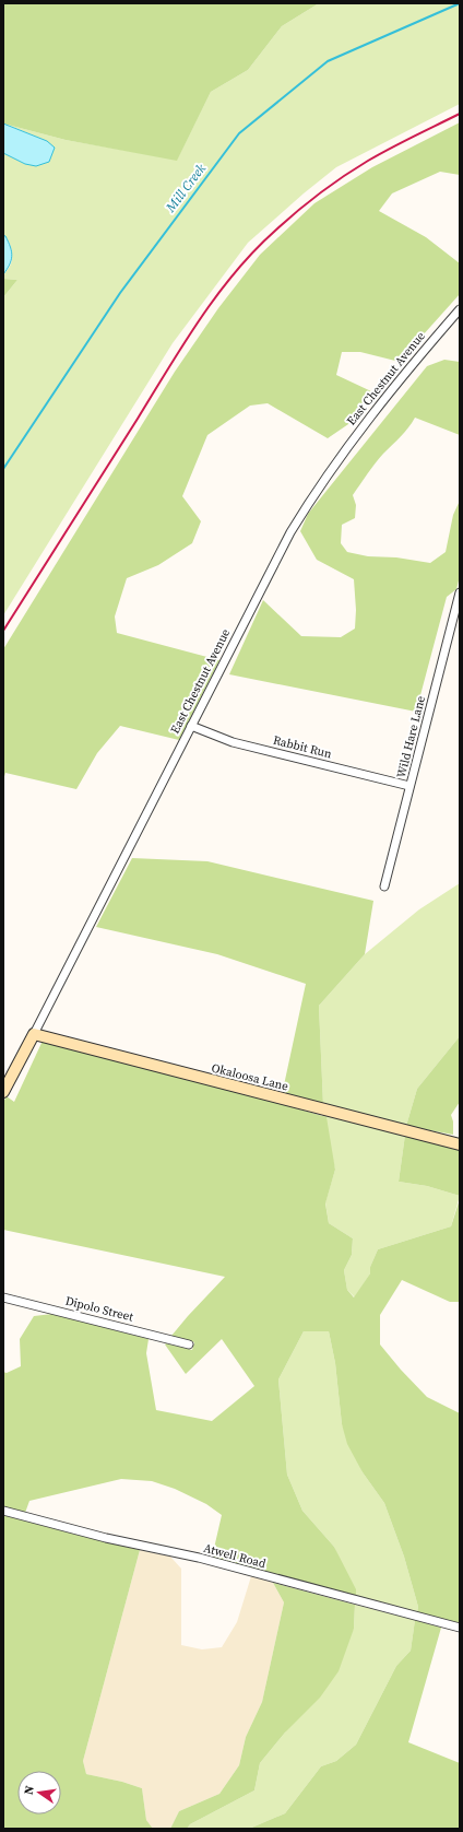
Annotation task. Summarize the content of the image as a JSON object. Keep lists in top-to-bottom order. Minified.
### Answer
{"streets":{"street":["East Chestnut Avenue","Wild Hare Lane","Rabbit Run","Okaloosa Lane","Dipolo Street","Atwell Road"]},"crossings":[["East Chestnut Avenue","Rabbit Run"],["East Chestnut Avenue","Okaloosa Lane"],["Wild Hare Lane","Rabbit Run"]],"water":["Mill Creek"],"north":"left"}
